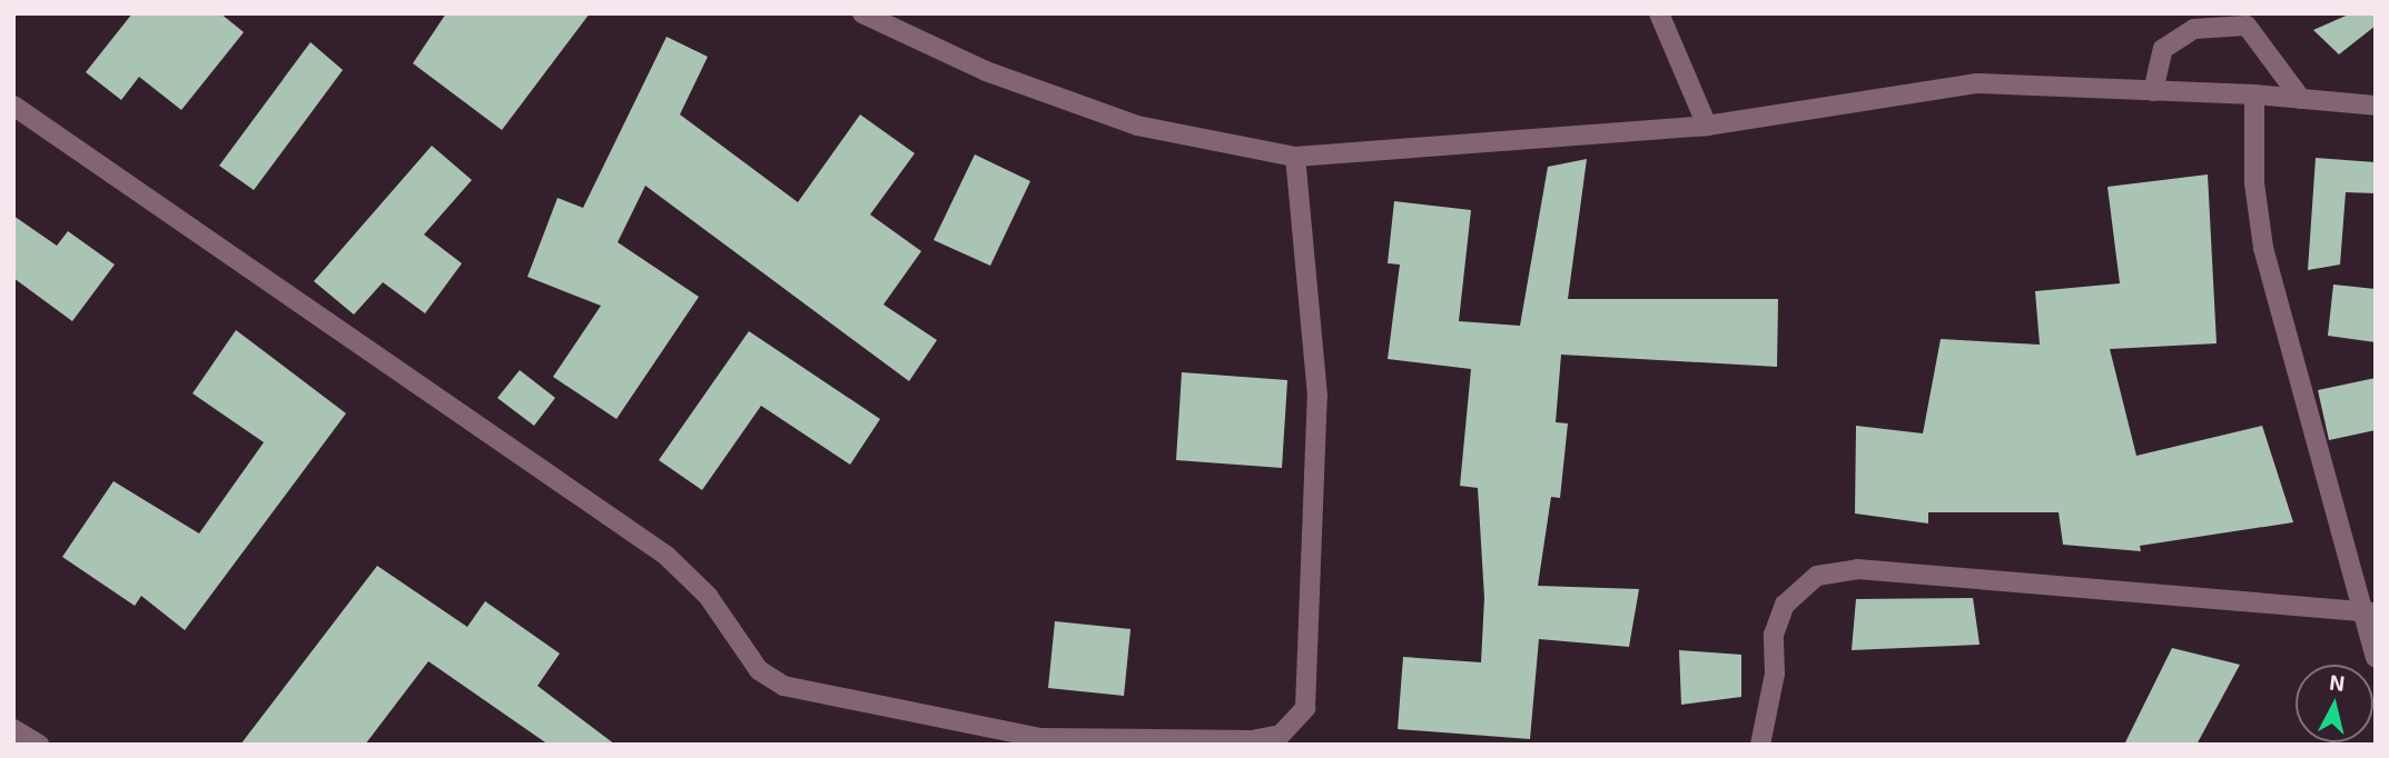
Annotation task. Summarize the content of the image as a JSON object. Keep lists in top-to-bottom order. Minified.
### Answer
{"north":"top"}
